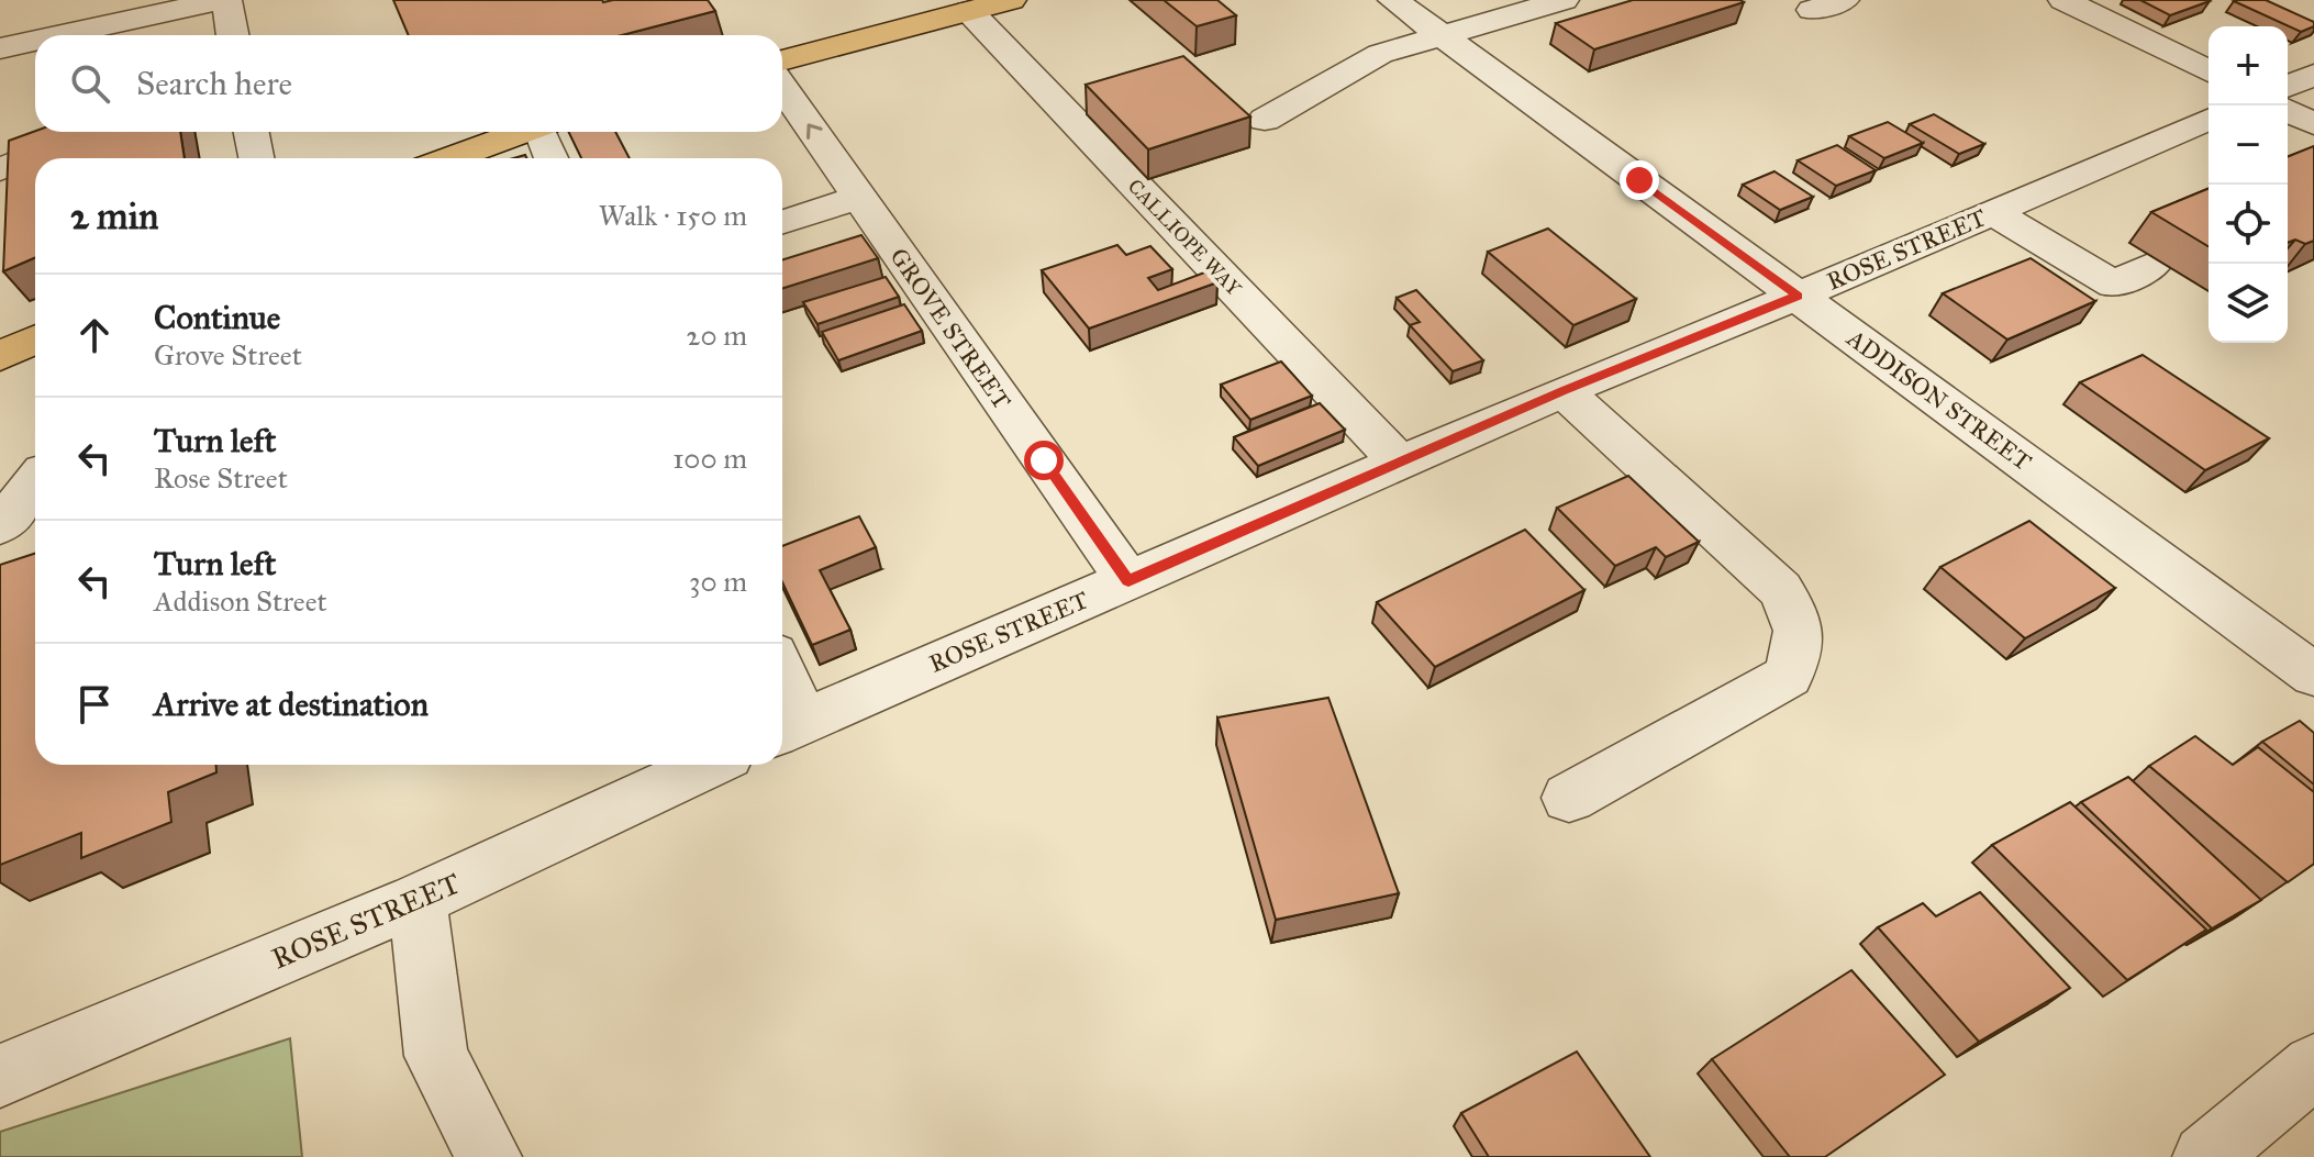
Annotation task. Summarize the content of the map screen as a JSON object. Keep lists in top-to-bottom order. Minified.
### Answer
{"streets":{"street":["CALLIOPE WAY","ROSE STREET","GROVE STREET","ADDISON STREET"]},"crossings":[["CALLIOPE WAY","ROSE STREET"],["ROSE STREET","GROVE STREET"],["ROSE STREET","ADDISON STREET"]],"page":{"map_buttons":["+","−"],"search":"Search here","heading":["2 min","Walk · 150 m"],"list":[["Continue","Grove Street","20 m"],["Turn left","Rose Street","100 m"],["Turn left","Addison Street","30 m"],"Arrive at destination"]}}
